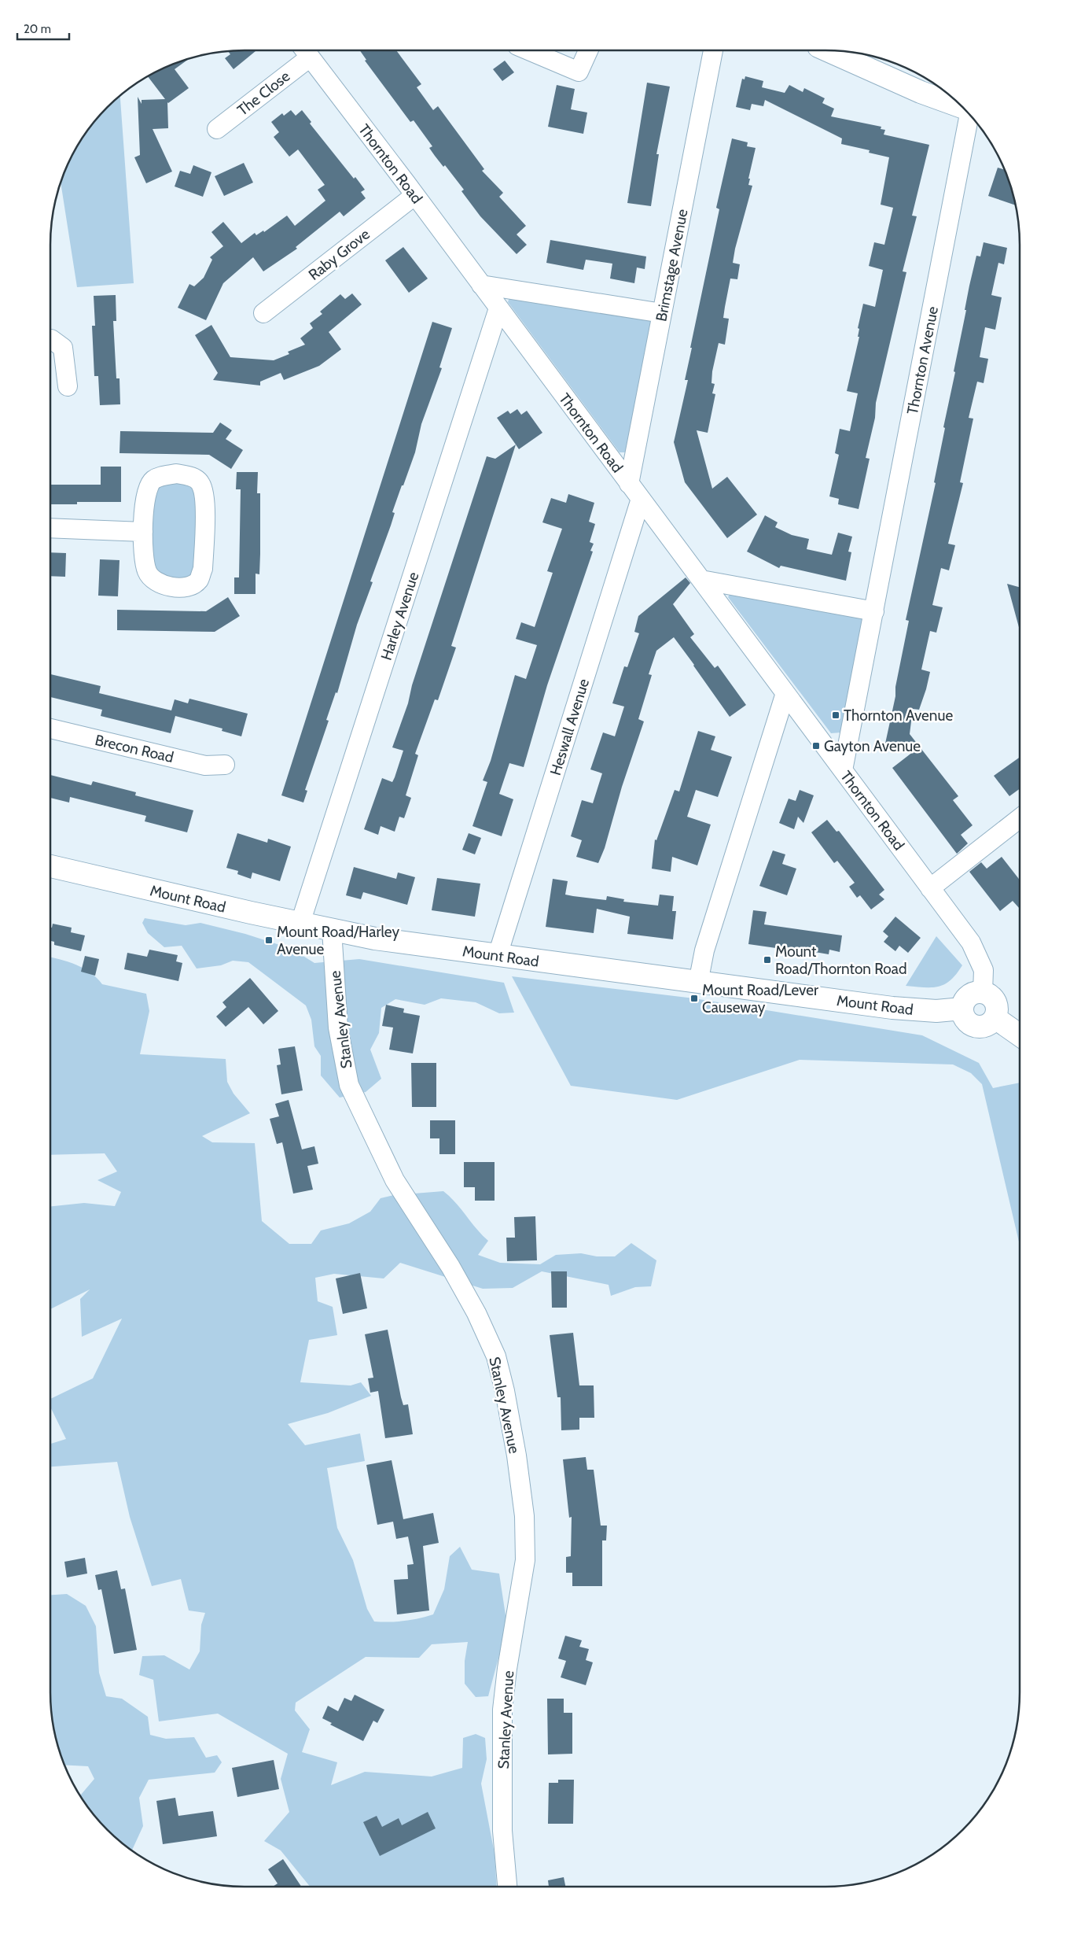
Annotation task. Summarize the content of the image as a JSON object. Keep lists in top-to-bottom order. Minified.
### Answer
{"streets":{"main road":["Mount Road"],"street":["The Close","Thornton Road","Raby Grove","Brimstage Avenue","Thornton Avenue","Harley Avenue","Heswall Avenue","Brecon Road","Stanley Avenue"]},"crossings":[["The Close","Thornton Road"],["Thornton Road","Raby Grove"],["Thornton Road","Brimstage Avenue"],["Thornton Road","Thornton Avenue"],["Thornton Road","Harley Avenue"],["Thornton Road","Heswall Avenue"],["Thornton Road","Mount Road"],["Harley Avenue","Mount Road"],["Heswall Avenue","Mount Road"],["Mount Road","Stanley Avenue"]],"places":{"transit":["Thornton Avenue","Gayton Avenue","Mount Road/Harley Avenue","Mount Road/Thornton Road","Mount Road/Lever Causeway"]},"scale_bar":"20 m"}
